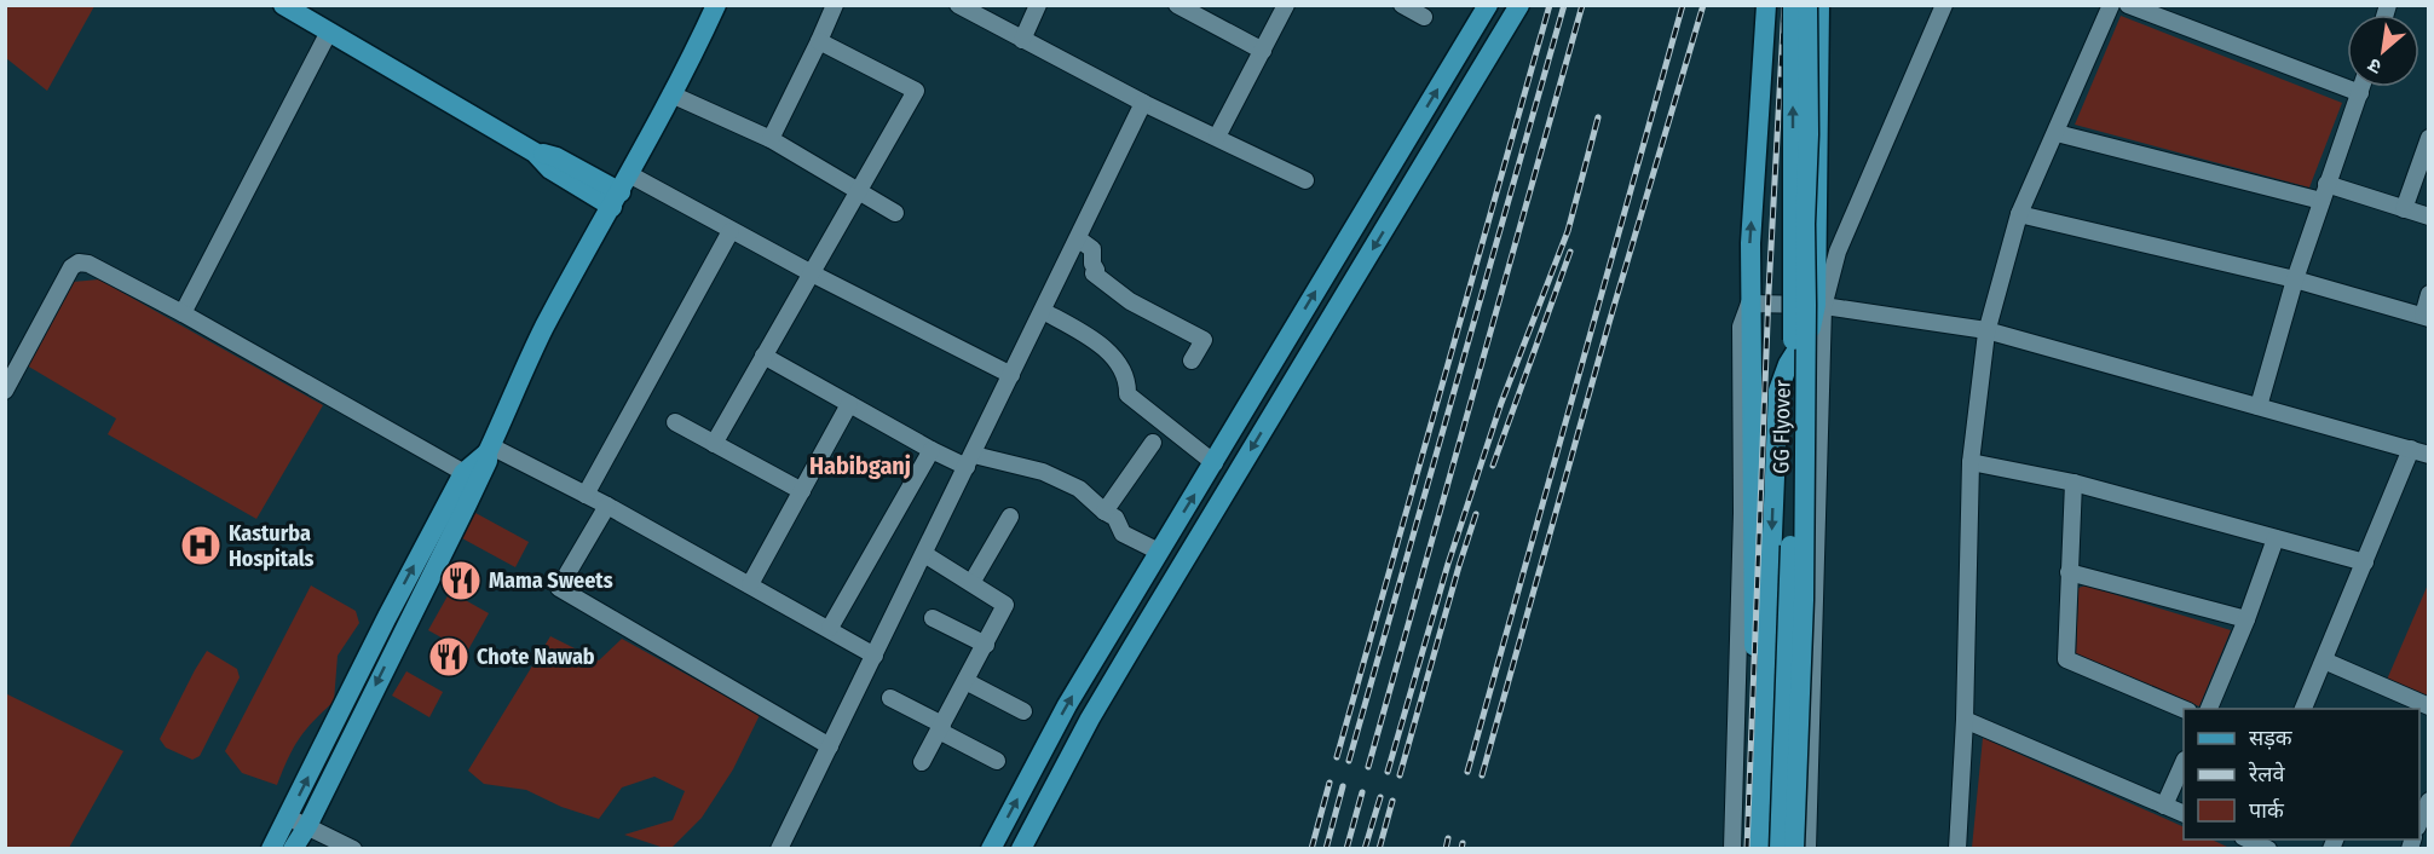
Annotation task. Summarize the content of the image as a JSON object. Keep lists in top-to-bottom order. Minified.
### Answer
{"streets":{"main road":["GG Flyover"]},"districts":["Habibganj"],"places":{"hospital":["Kasturba Hospitals"],"restaurant":["Mama Sweets","Chote Nawab"]},"legend":["सड़क","रेलवे","पार्क"],"north":"bottom left"}
